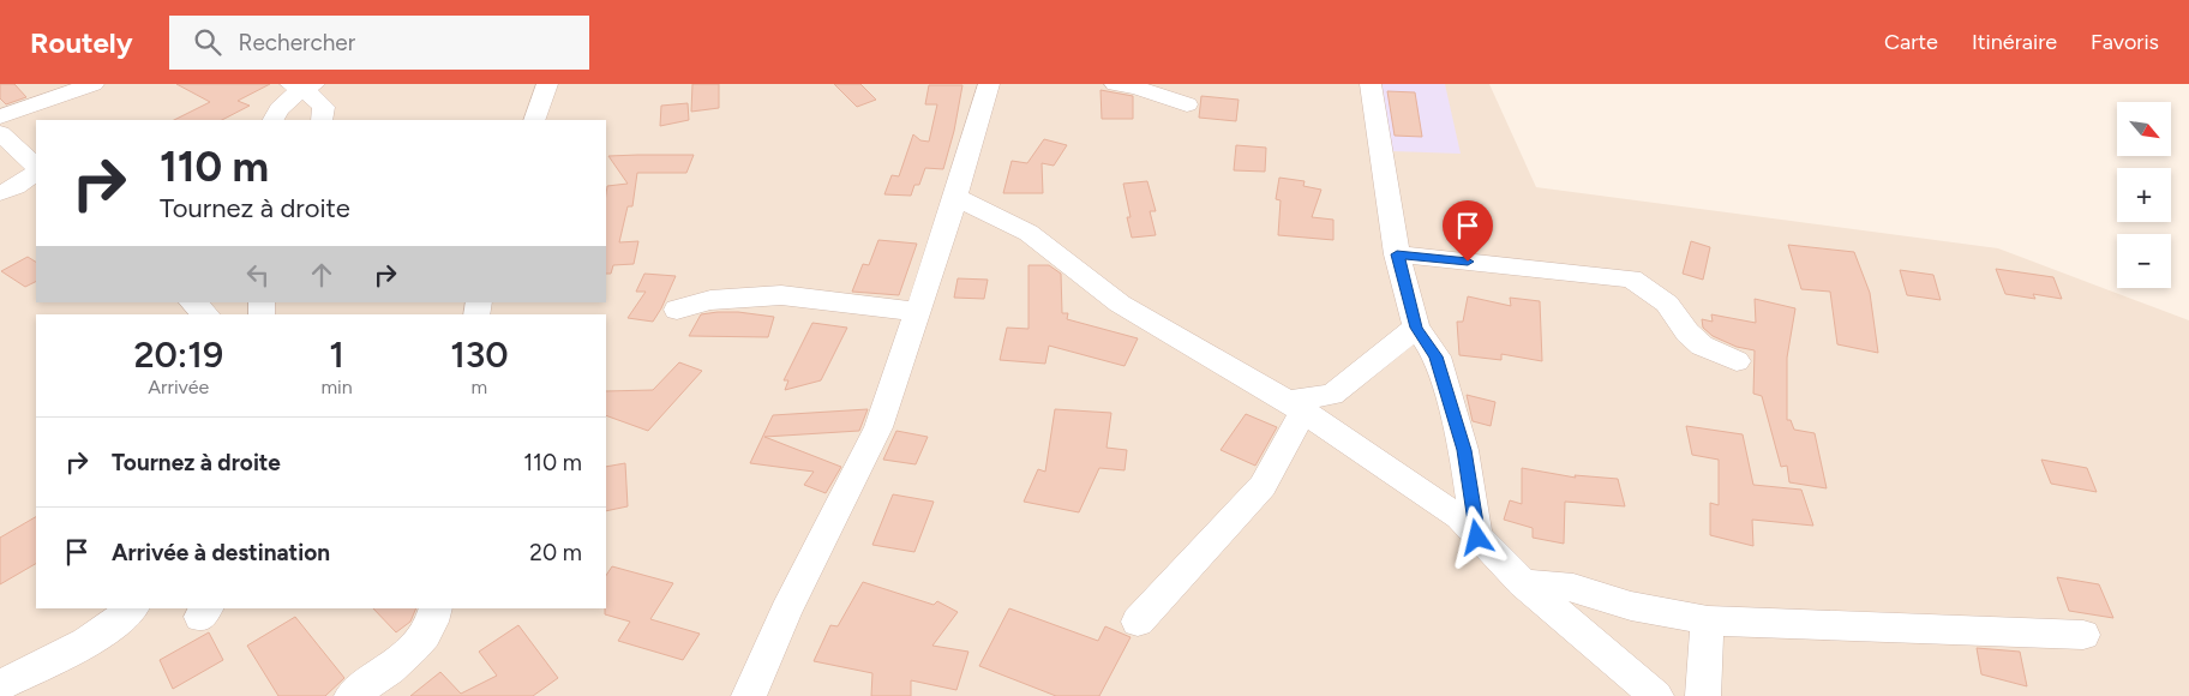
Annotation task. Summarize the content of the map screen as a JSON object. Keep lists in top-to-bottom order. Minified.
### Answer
{"north":"bottom right","page":{"header":"Routely","search":"Rechercher","nav":["Carte","Itinéraire","Favoris"],"map_buttons":["+","−"],"turn":["110 m","Tournez à droite"],"eta":["20:19","Arrivée","1","min","130","m"],"list":[{"name":"Tournez à droite","value":"110 m"},{"name":"Arrivée à destination","value":"20 m"}]}}
